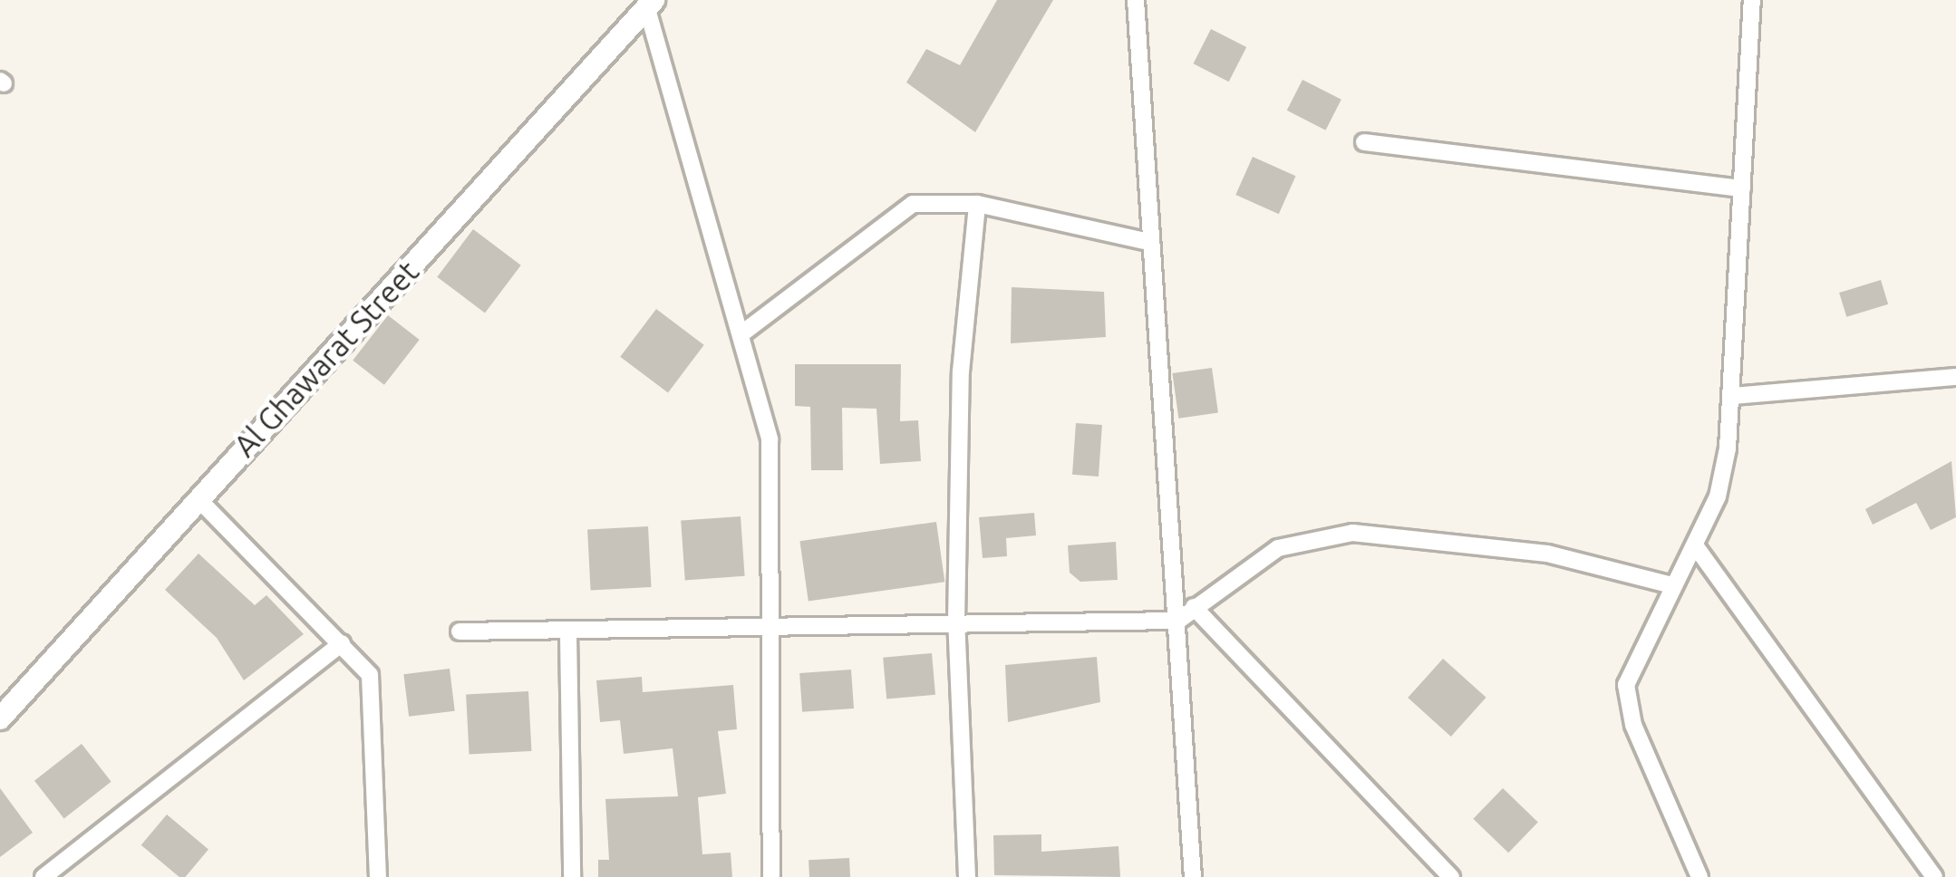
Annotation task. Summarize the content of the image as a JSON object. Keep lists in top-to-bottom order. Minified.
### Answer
{"streets":{"street":["Al Ghawarat Street"]}}
